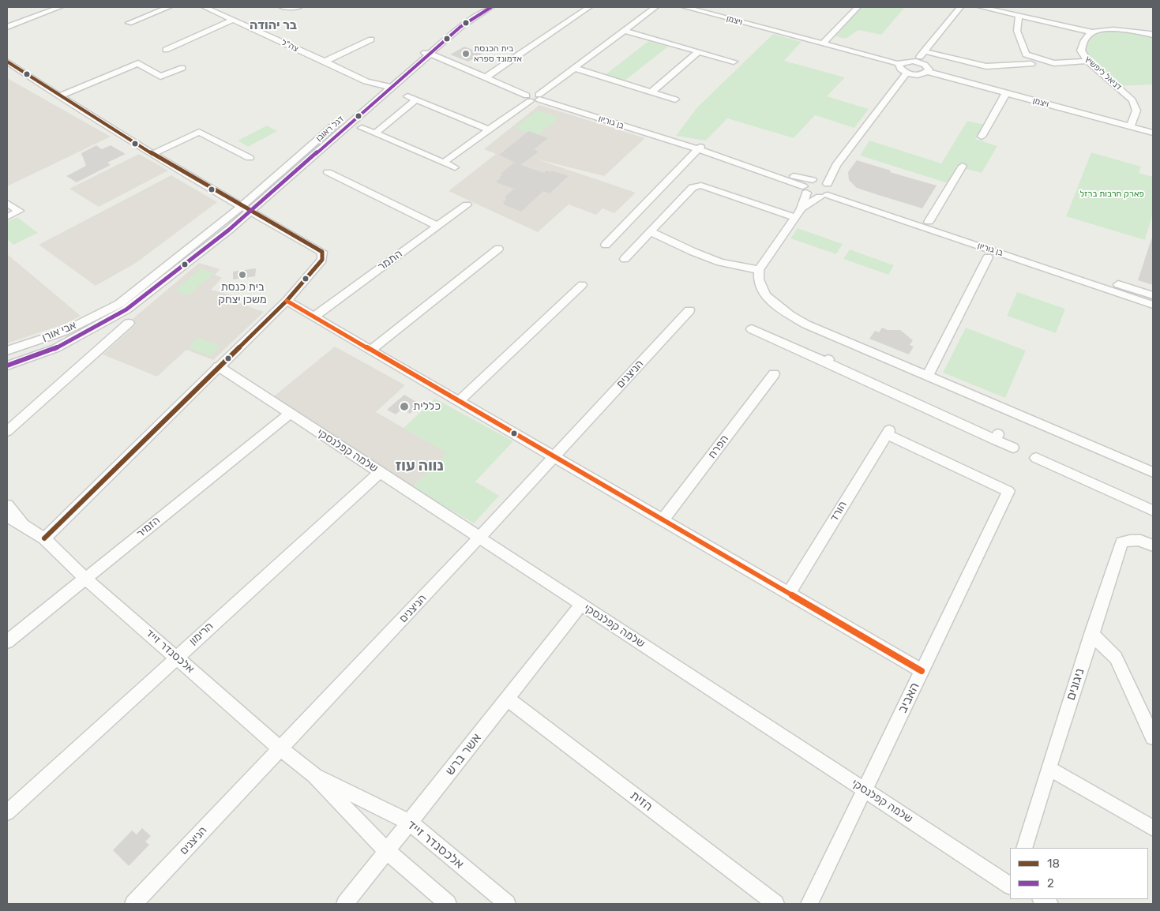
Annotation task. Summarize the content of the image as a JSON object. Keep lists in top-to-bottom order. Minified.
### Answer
{"streets":{"street":["ויצמן","צה\"ל","דניאל ליפשיץ","בן גוריון","דגל ראובן","התמר","אבי אורן","הניצנים","הפרח","שלמה קפלנסקי","הורד","הזמיר","הרימון","אלכסנדר זייד","ניגונים","האביב","אשר ברש","הזית"]},"crossings":[["ויצמן","דניאל ליפשיץ"],["צה\"ל","דגל ראובן"],["בן גוריון","דגל ראובן"],["דגל ראובן","אבי אורן"],["הניצנים","שלמה קפלנסקי"],["הניצנים","אלכסנדר זייד"],["שלמה קפלנסקי","הזמיר"],["שלמה קפלנסקי","הרימון"],["שלמה קפלנסקי","האביב"],["שלמה קפלנסקי","אשר ברש"],["הורד","האביב"],["הזמיר","אלכסנדר זייד"],["הרימון","אלכסנדר זייד"],["אלכסנדר זייד","אשר ברש"],["אשר ברש","הזית"]],"districts":["בר יהודה","נווה עוז"],"parks":["פארק חרבות ברזל"],"places":["בית הכנסת אדמונד ספרא","בית כנסת משכן יצחק","כללית"],"lines":["transit line 2","transit line 18"],"legend":["18","2"]}
